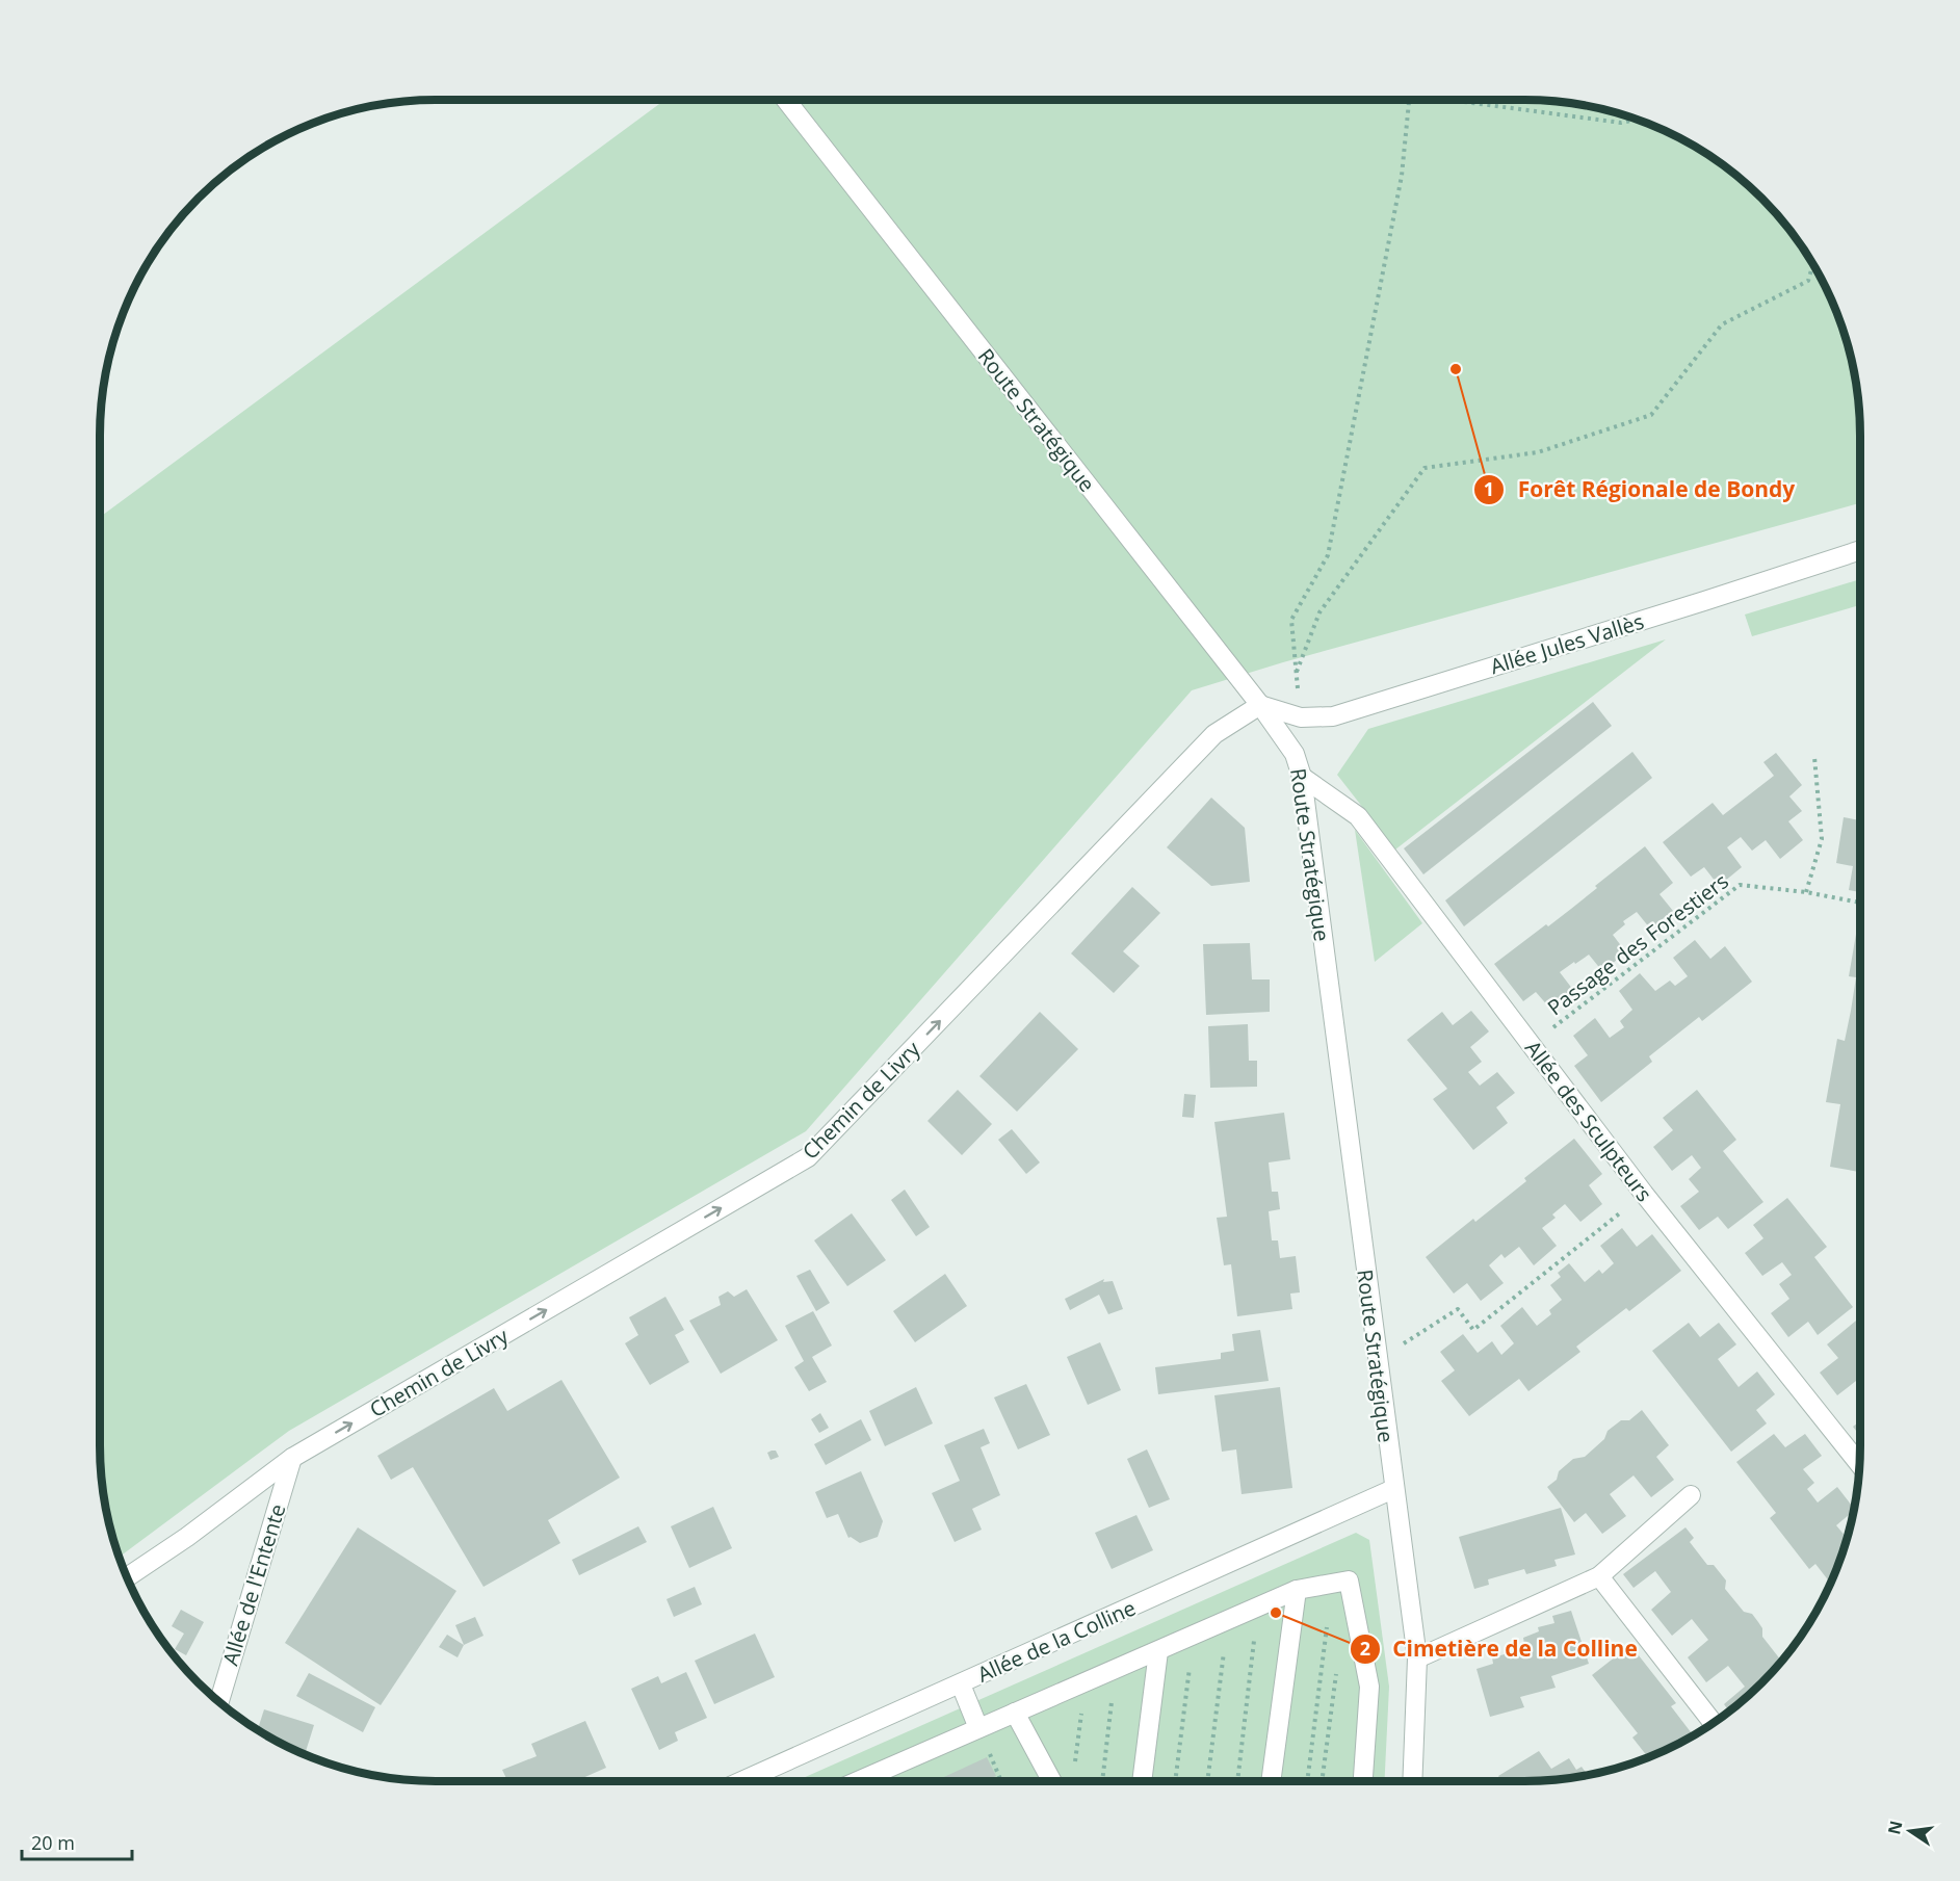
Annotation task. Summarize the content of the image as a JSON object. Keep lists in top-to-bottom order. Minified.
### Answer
{"streets":{"street":["Route Stratégique","Allée Jules Vallès","Chemin de Livry","Allée des Sculpteurs","Allée de l'Entente","Allée de la Colline"],"path":["Passage des Forestiers"]},"crossings":[["Route Stratégique","Allée Jules Vallès"],["Route Stratégique","Chemin de Livry"],["Route Stratégique","Allée des Sculpteurs"],["Route Stratégique","Allée de la Colline"],["Allée Jules Vallès","Chemin de Livry"],["Passage des Forestiers","Allée des Sculpteurs"],["Chemin de Livry","Allée de l'Entente"]],"one_way":["Chemin de Livry"],"places":["Forêt Régionale de Bondy","Cimetière de la Colline"],"scale_bar":"20 m","north":"left"}
